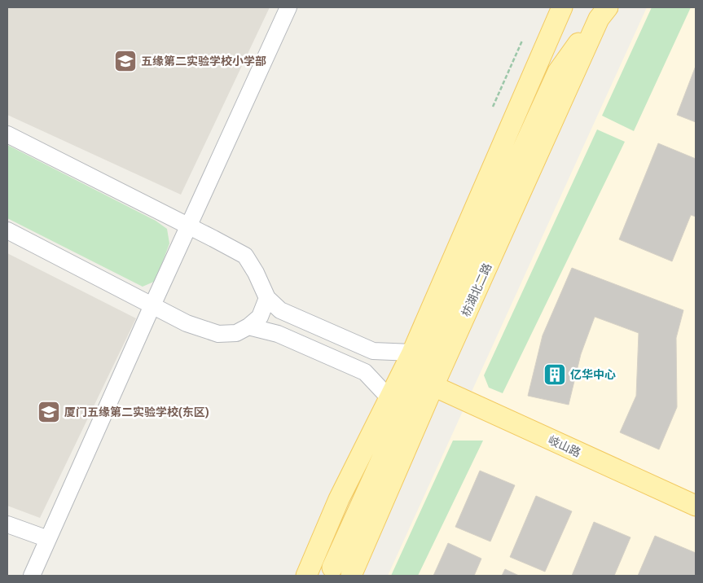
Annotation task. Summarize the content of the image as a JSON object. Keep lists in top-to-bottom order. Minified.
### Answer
{"streets":{"main road":["枋湖北二路","岐山路"]},"crossings":[["枋湖北二路","岐山路"]],"places":{"school or university":["五缘第二实验学校小学部","厦门五缘第二实验学校(东区)"],"building":["亿华中心"]}}
